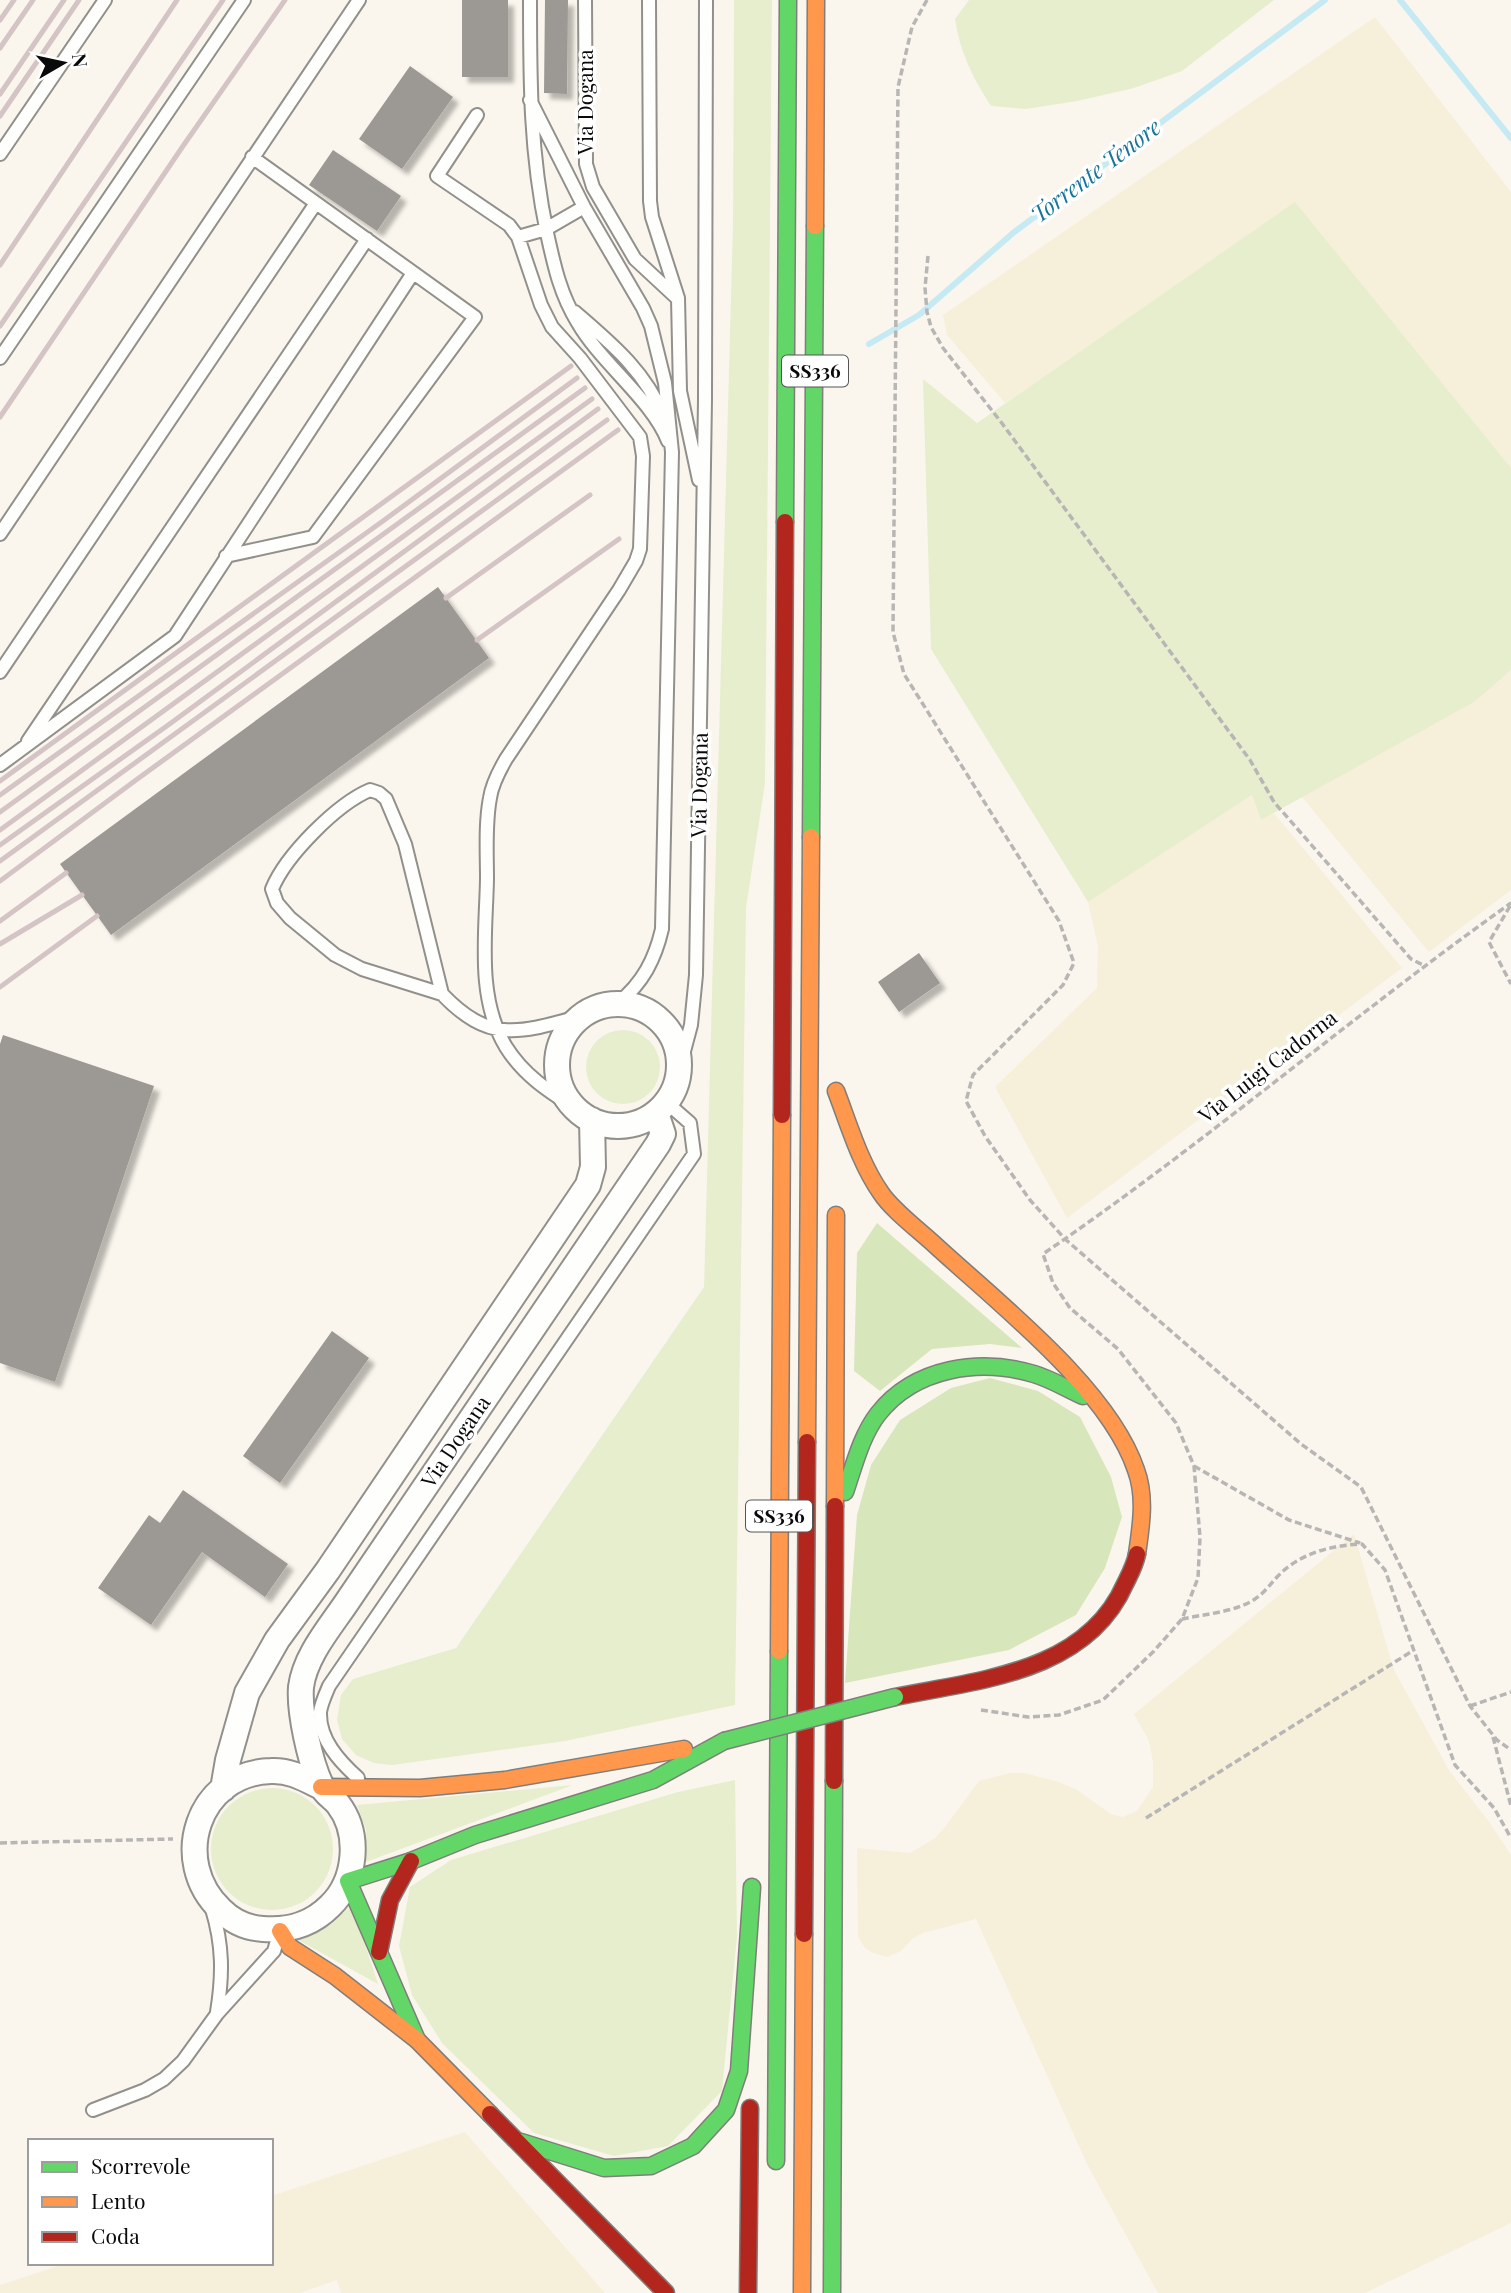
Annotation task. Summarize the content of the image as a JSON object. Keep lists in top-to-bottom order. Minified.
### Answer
{"streets":{"highway":["SS336"],"street":["Via Dogana"],"path":["Via Luigi Cadorna"]},"water":["Torrente Tenore"],"legend":["Scorrevole","Lento","Coda"],"north":"right"}
